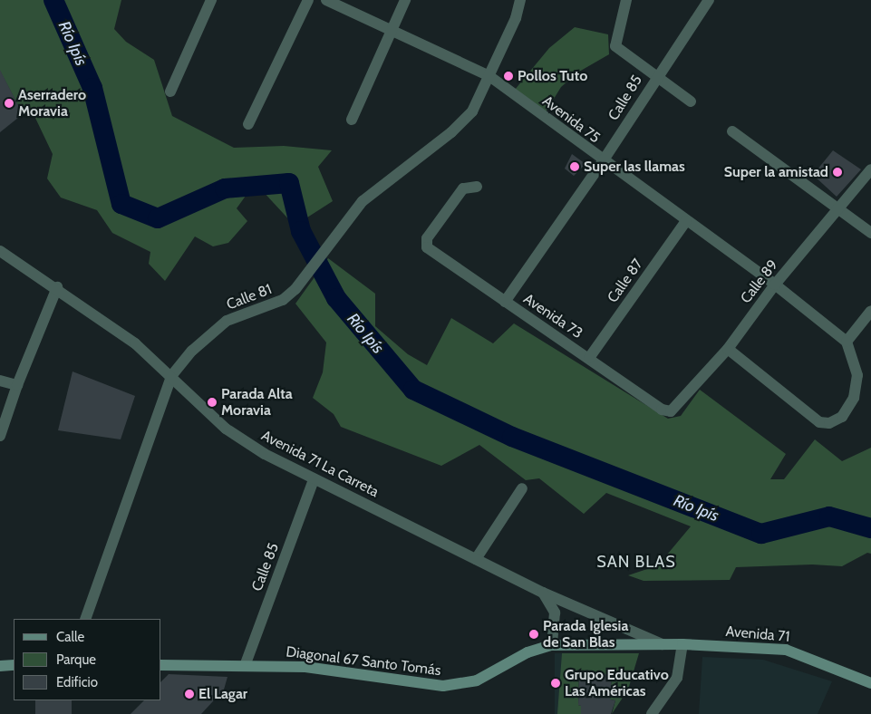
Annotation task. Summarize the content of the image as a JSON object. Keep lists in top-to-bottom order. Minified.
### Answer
{"streets":{"main road":["Avenida 71","Diagonal 67 Santo Tomás"],"street":["Calle 85","Avenida 75","Calle 87","Calle 89","Calle 81","Avenida 73","Avenida 71 La Carreta"]},"crossings":[["Calle 85","Avenida 75"],["Calle 85","Avenida 73"],["Calle 85","Avenida 71 La Carreta"],["Calle 85","Diagonal 67 Santo Tomás"],["Avenida 75","Calle 87"],["Avenida 75","Calle 89"],["Avenida 75","Calle 81"],["Calle 87","Avenida 73"],["Calle 89","Avenida 73"],["Calle 81","Avenida 71 La Carreta"],["Avenida 71 La Carreta","Avenida 71"],["Avenida 71 La Carreta","Diagonal 67 Santo Tomás"],["Avenida 71","Diagonal 67 Santo Tomás"]],"districts":["SAN BLAS"],"water":["Río Ipís"],"places":["Pollos Tuto","Aserradero Moravia","Super las llamas","Super la amistad","Parada Alta Moravia","Parada Iglesia de San Blas","Grupo Educativo Las Américas","El Lagar"],"legend":["Calle","Parque","Edificio"]}
